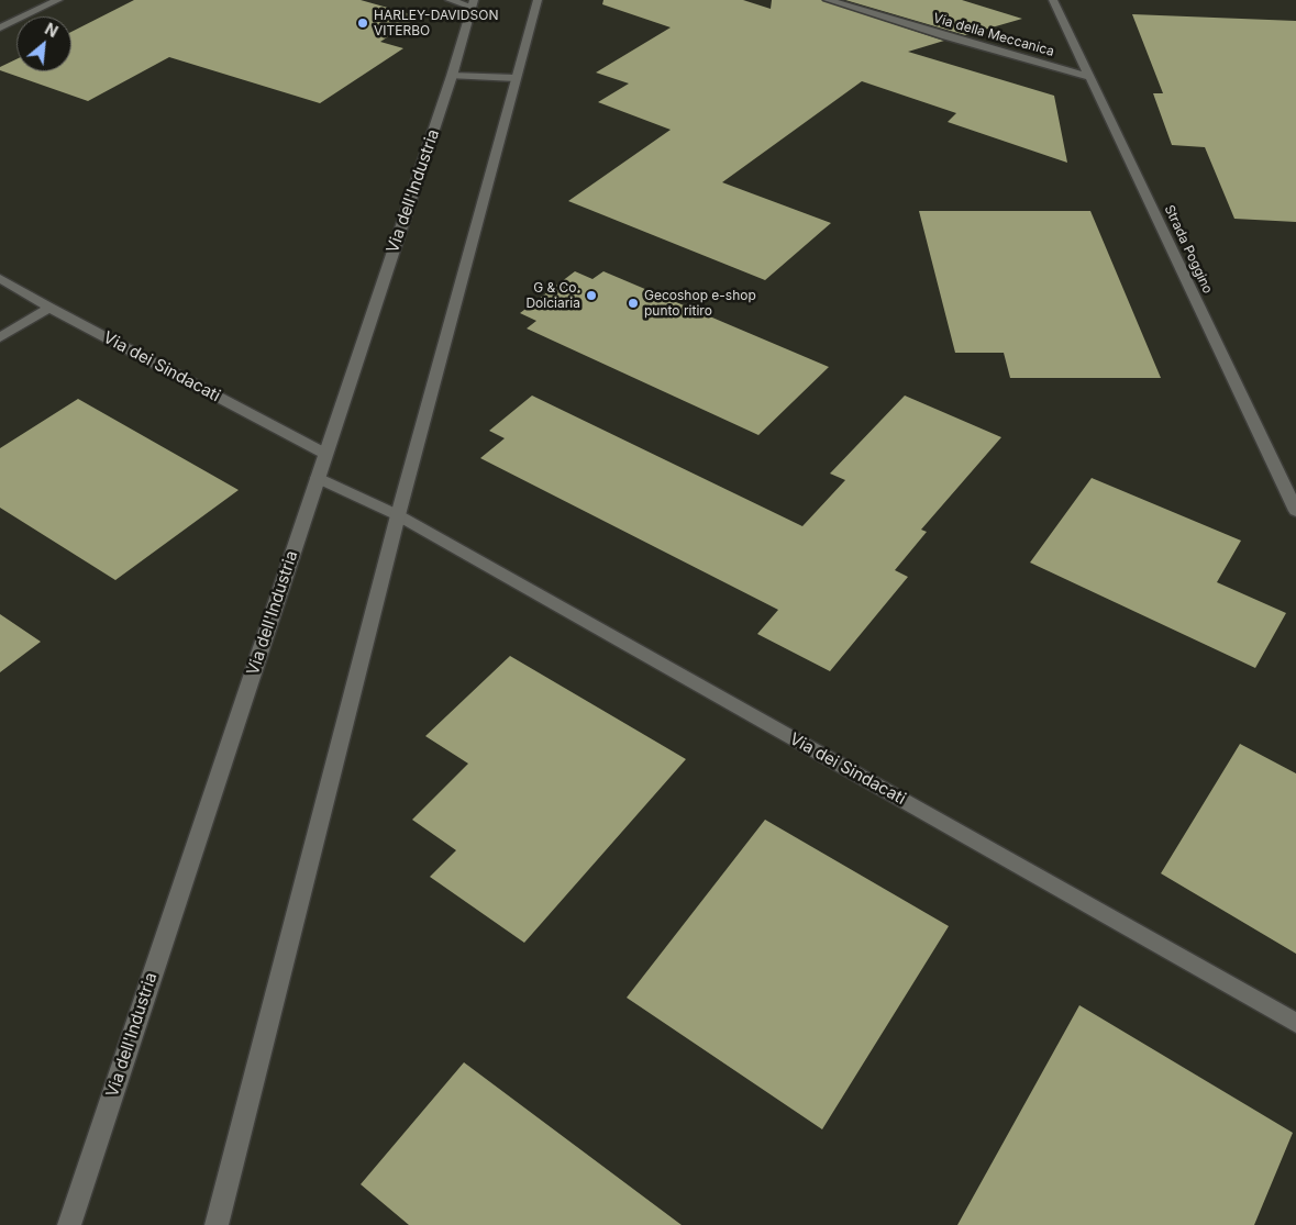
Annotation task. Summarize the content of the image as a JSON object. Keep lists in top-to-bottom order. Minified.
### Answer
{"streets":{"street":["Via della Meccanica","Via dell'Industria","Strada Poggino","Via dei Sindacati"]},"crossings":[["Via della Meccanica","Strada Poggino"],["Via dell'Industria","Via dei Sindacati"]],"places":["HARLEY-DAVIDSON VITERBO","G & Co. Dolciaria","Gecoshop e-shop punto ritiro"],"north":"top right"}
